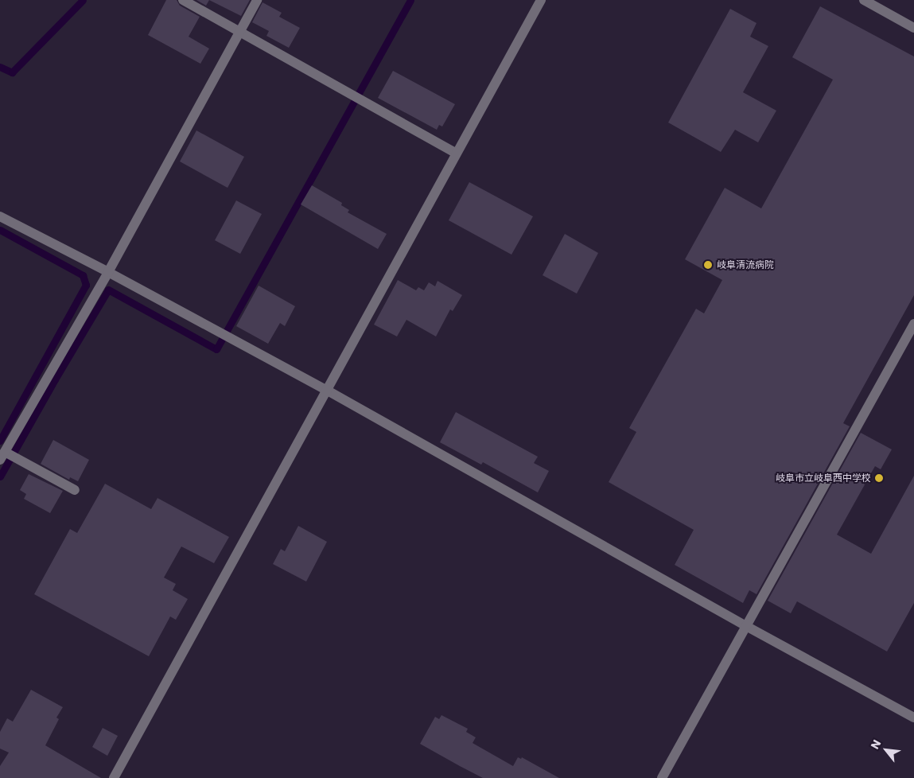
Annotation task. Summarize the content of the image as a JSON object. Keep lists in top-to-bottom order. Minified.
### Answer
{"places":["岐阜清流病院","岐阜市立岐阜西中学校"],"north":"top left"}
